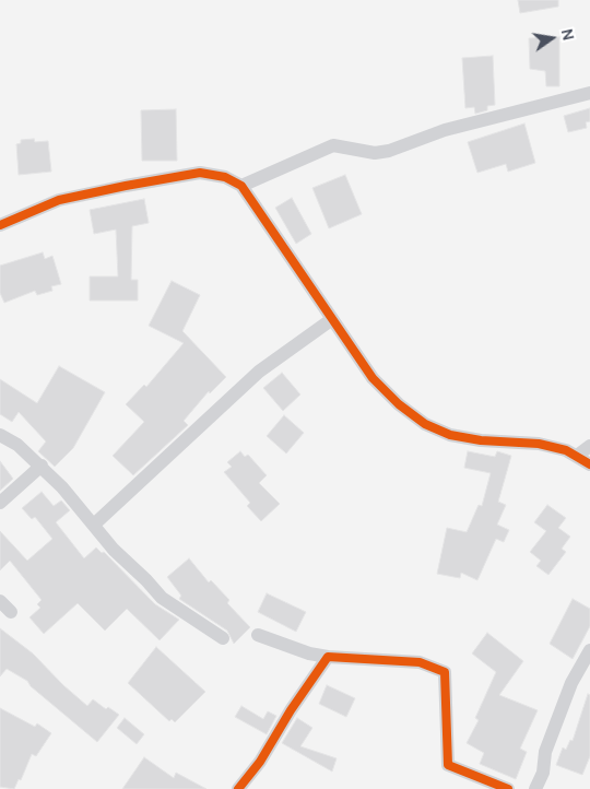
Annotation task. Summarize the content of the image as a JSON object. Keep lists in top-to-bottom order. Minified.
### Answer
{"north":"right"}
